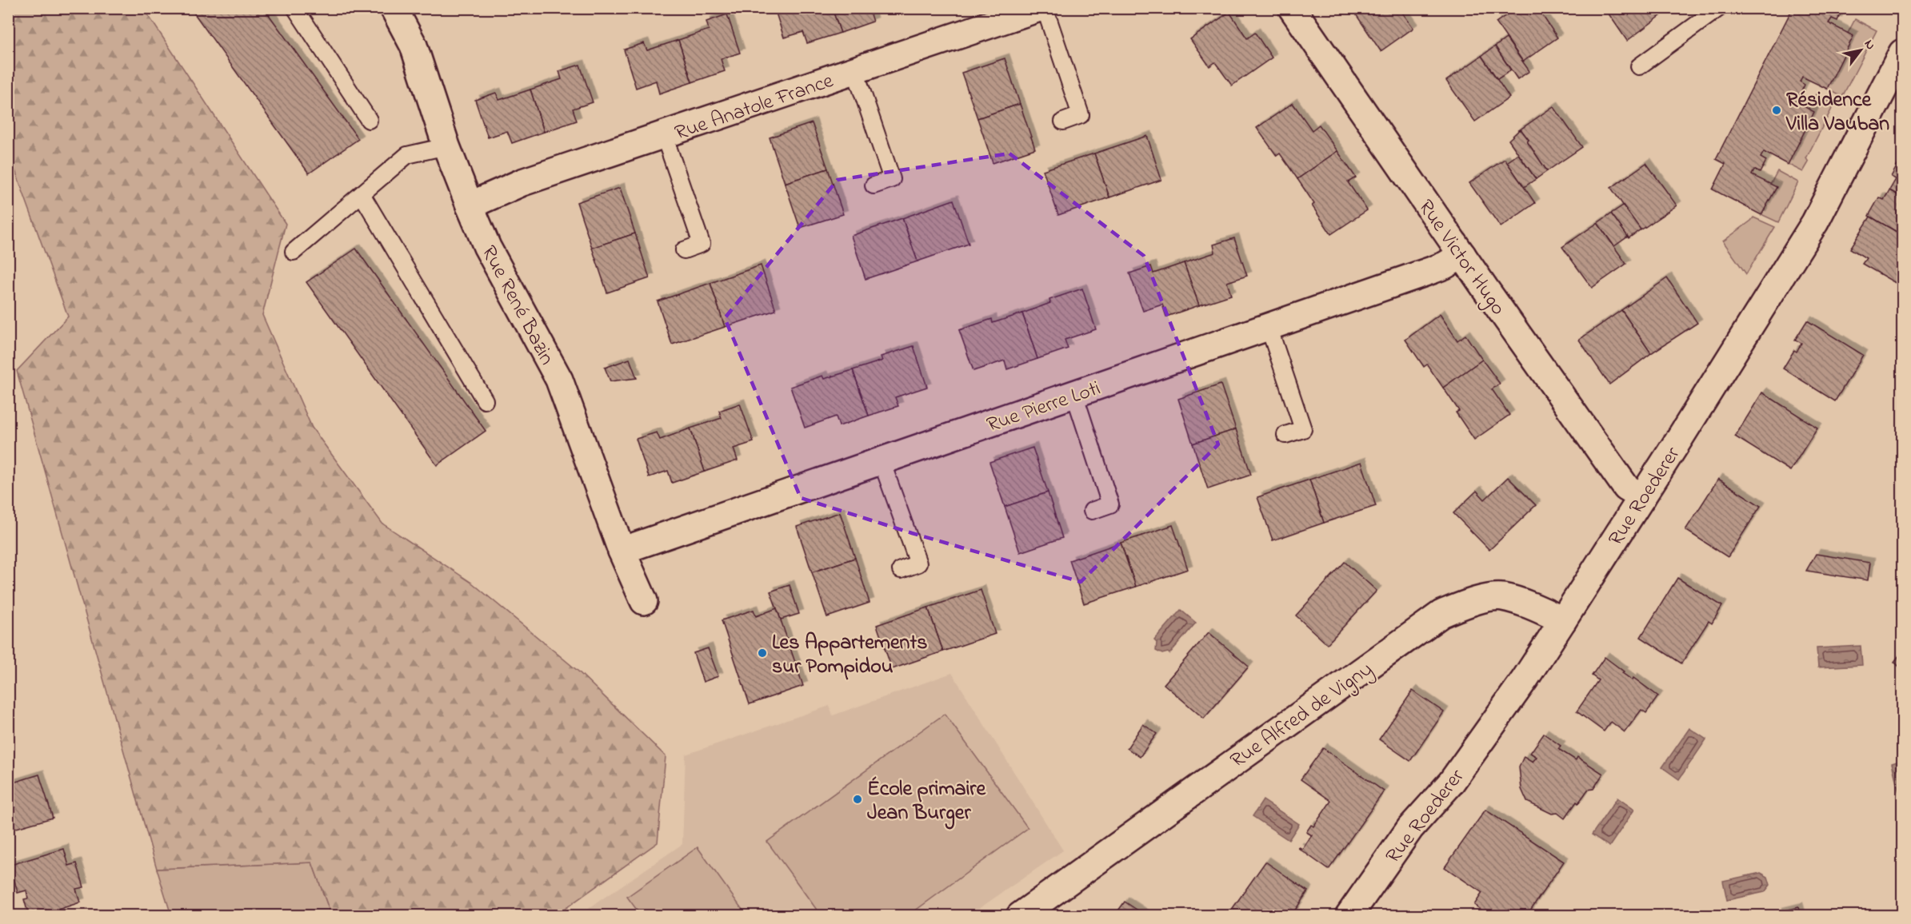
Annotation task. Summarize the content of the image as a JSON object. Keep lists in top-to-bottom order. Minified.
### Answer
{"streets":{"street":["Rue Anatole France","Rue Victor Hugo","Rue René Bazin","Rue Pierre Loti","Rue Roederer","Rue Alfred de Vigny"]},"crossings":[["Rue Anatole France","Rue René Bazin"],["Rue Victor Hugo","Rue Pierre Loti"],["Rue Victor Hugo","Rue Roederer"],["Rue René Bazin","Rue Pierre Loti"],["Rue Roederer","Rue Alfred de Vigny"]],"places":["Résidence Villa Vauban","Les Appartements sur Pompidou","École primaire Jean Burger"],"north":"top right"}
